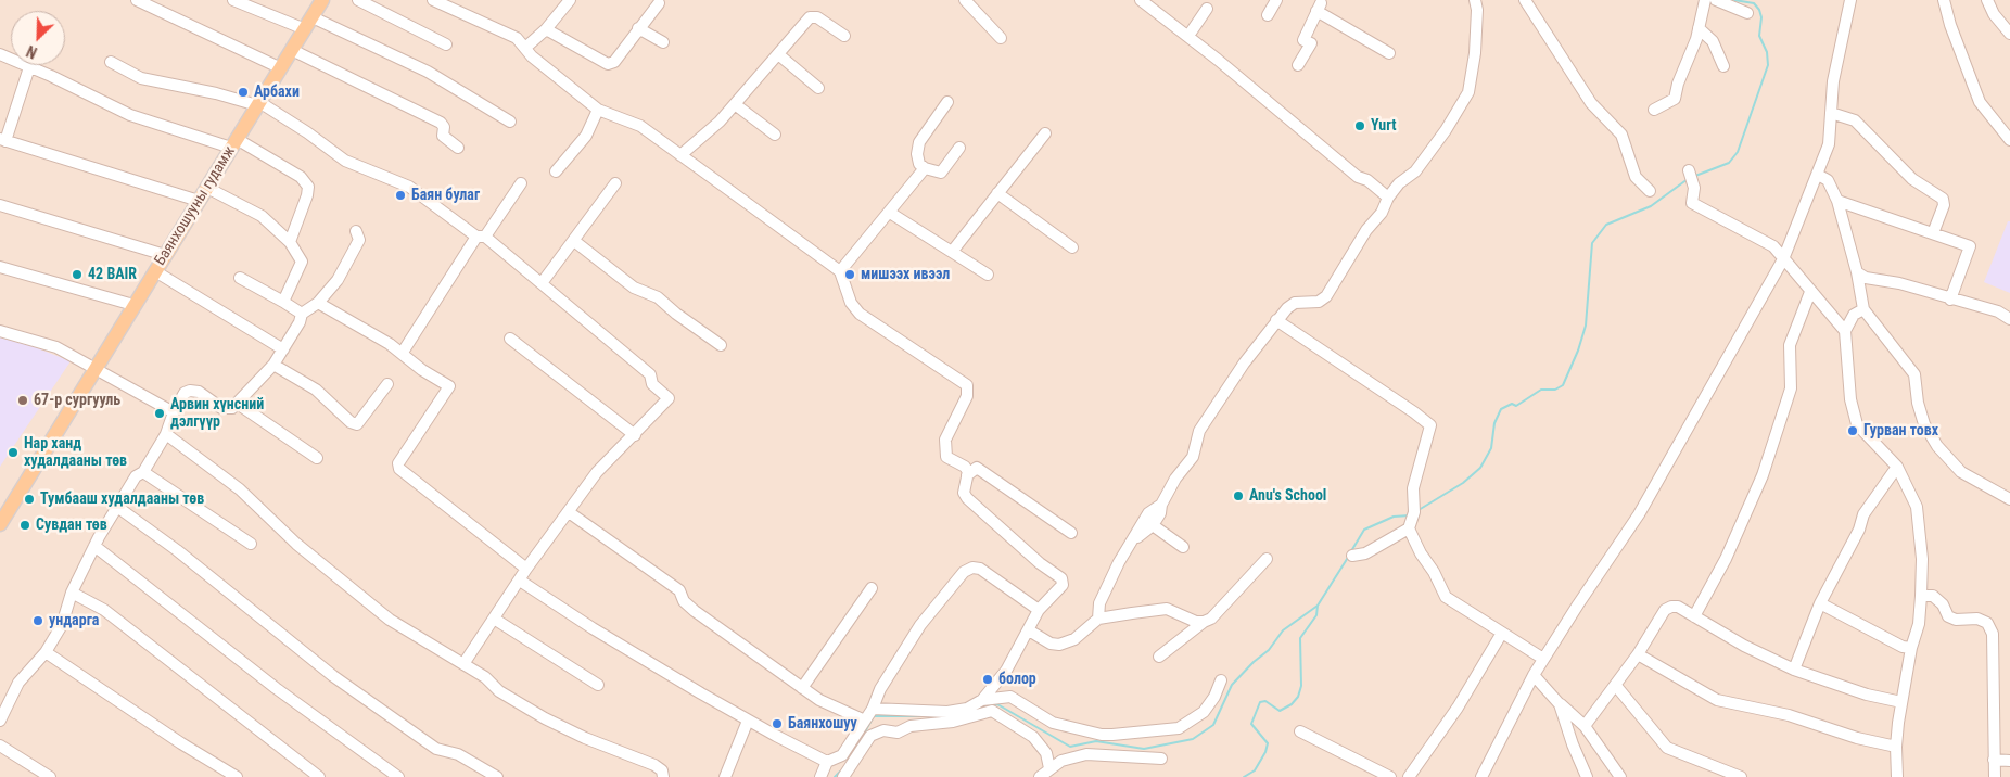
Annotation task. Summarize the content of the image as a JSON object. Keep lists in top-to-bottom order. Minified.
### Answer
{"streets":{"main road":["Баянхошууны гудамж"]},"places":["Арбахи","Yurt","Баян булаг","42 BAIR","мишээх ивээл","67-р сургууль","Арвин хүнсний дэлгүүр","Гурван товх","Нар ханд худалдааны төв","Anu's School","Тумбааш худалдааны төв","Сувдан төв","ундарга","болор","Баянхошуу"],"north":"bottom left"}
